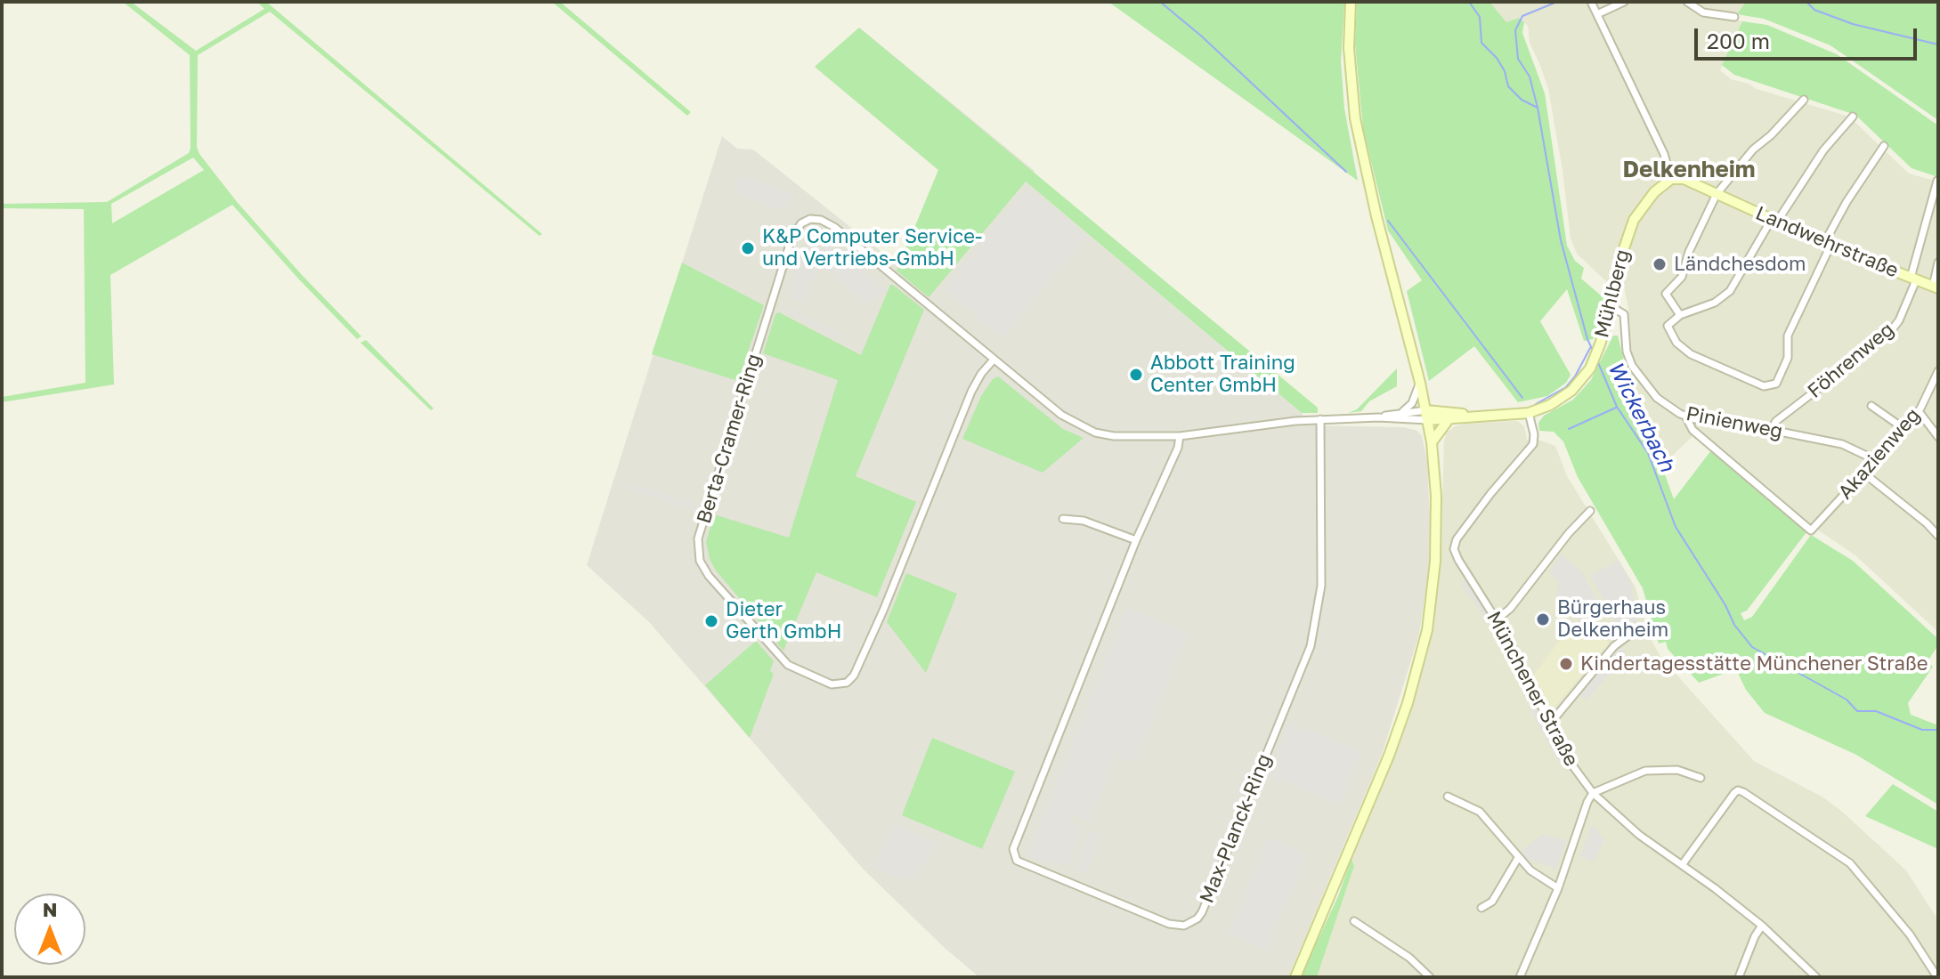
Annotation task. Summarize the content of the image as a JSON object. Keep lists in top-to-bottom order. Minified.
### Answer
{"streets":{"main road":["Landwehrstraße","Mühlberg"],"street":["Föhrenweg","Pinienweg","Berta-Cramer-Ring","Akazienweg","Münchener Straße","Max-Planck-Ring"]},"crossings":[["Landwehrstraße","Mühlberg"],["Landwehrstraße","Föhrenweg"],["Mühlberg","Pinienweg"],["Mühlberg","Münchener Straße"],["Föhrenweg","Pinienweg"],["Pinienweg","Akazienweg"],["Berta-Cramer-Ring","Max-Planck-Ring"]],"districts":["Delkenheim"],"water":["Wickerbach"],"places":["K&P Computer Service- und Vertriebs-GmbH","Ländchesdom","Abbott Training Center GmbH","Bürgerhaus Delkenheim","Dieter Gerth GmbH","Kindertagesstätte Münchener Straße"],"scale_bar":"200 m","north":"top"}
